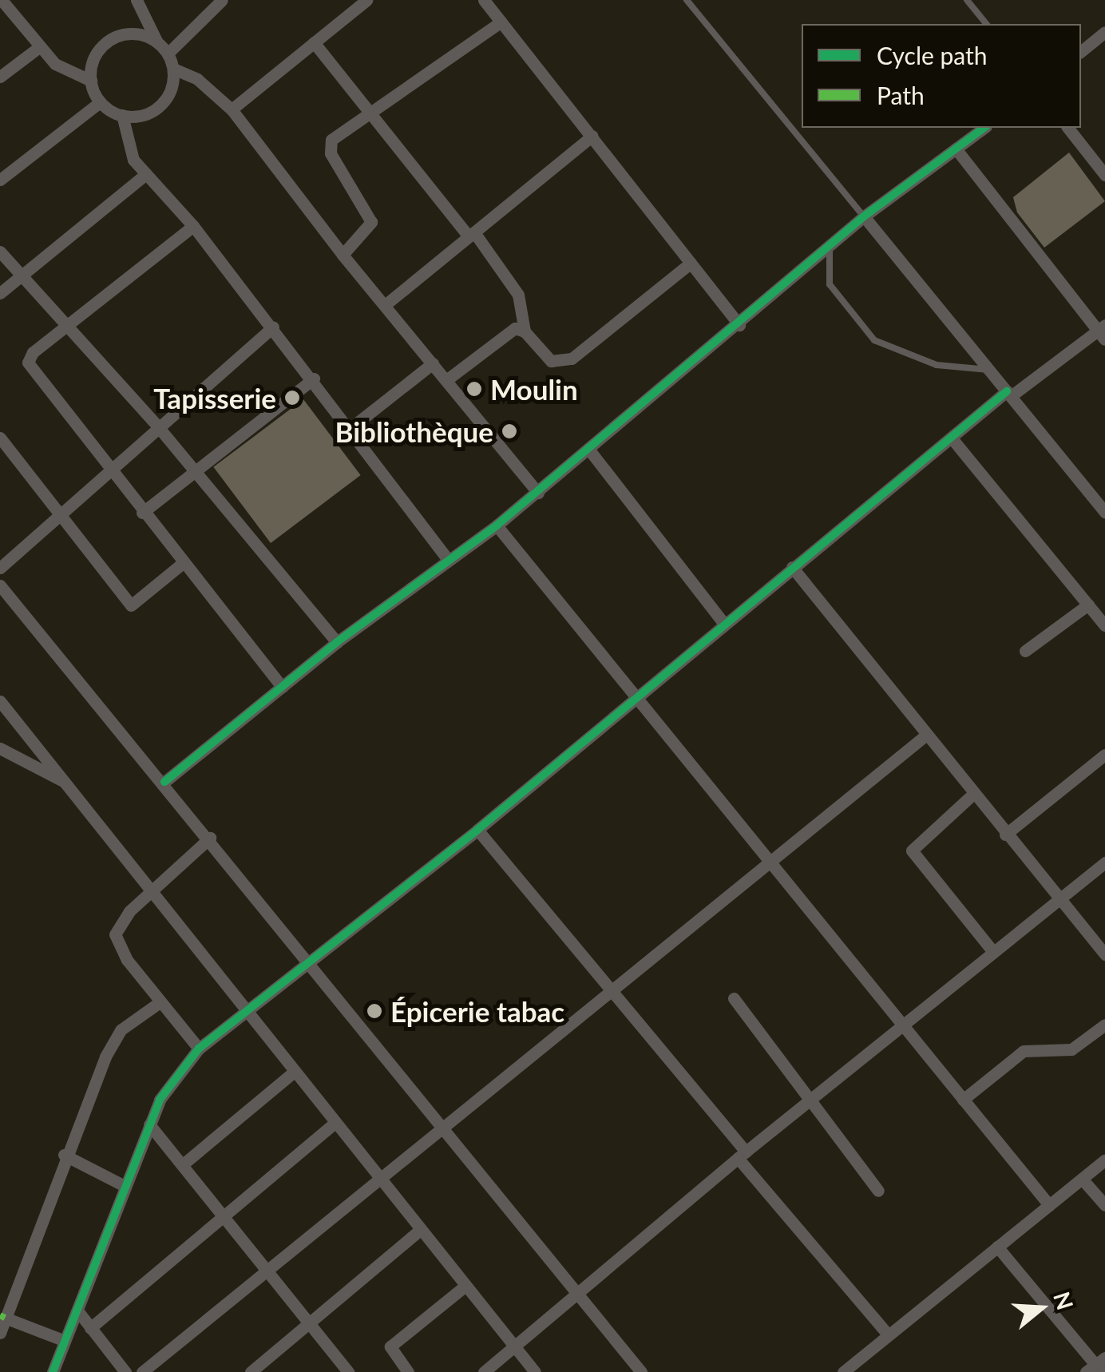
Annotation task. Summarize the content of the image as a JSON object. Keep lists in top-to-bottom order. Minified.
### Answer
{"places":["Moulin","Tapisserie","Bibliothèque","Épicerie tabac"],"legend":["Cycle path","Path"],"north":"right"}
